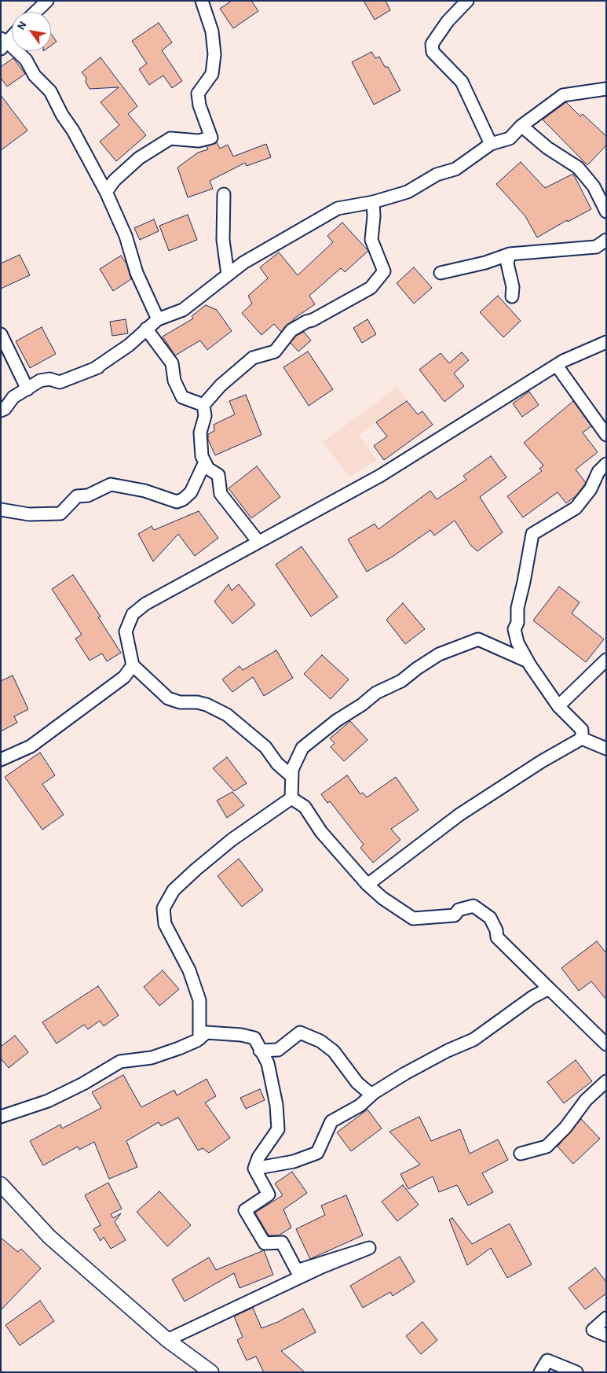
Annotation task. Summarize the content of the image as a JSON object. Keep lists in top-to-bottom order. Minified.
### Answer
{"north":"top left"}
